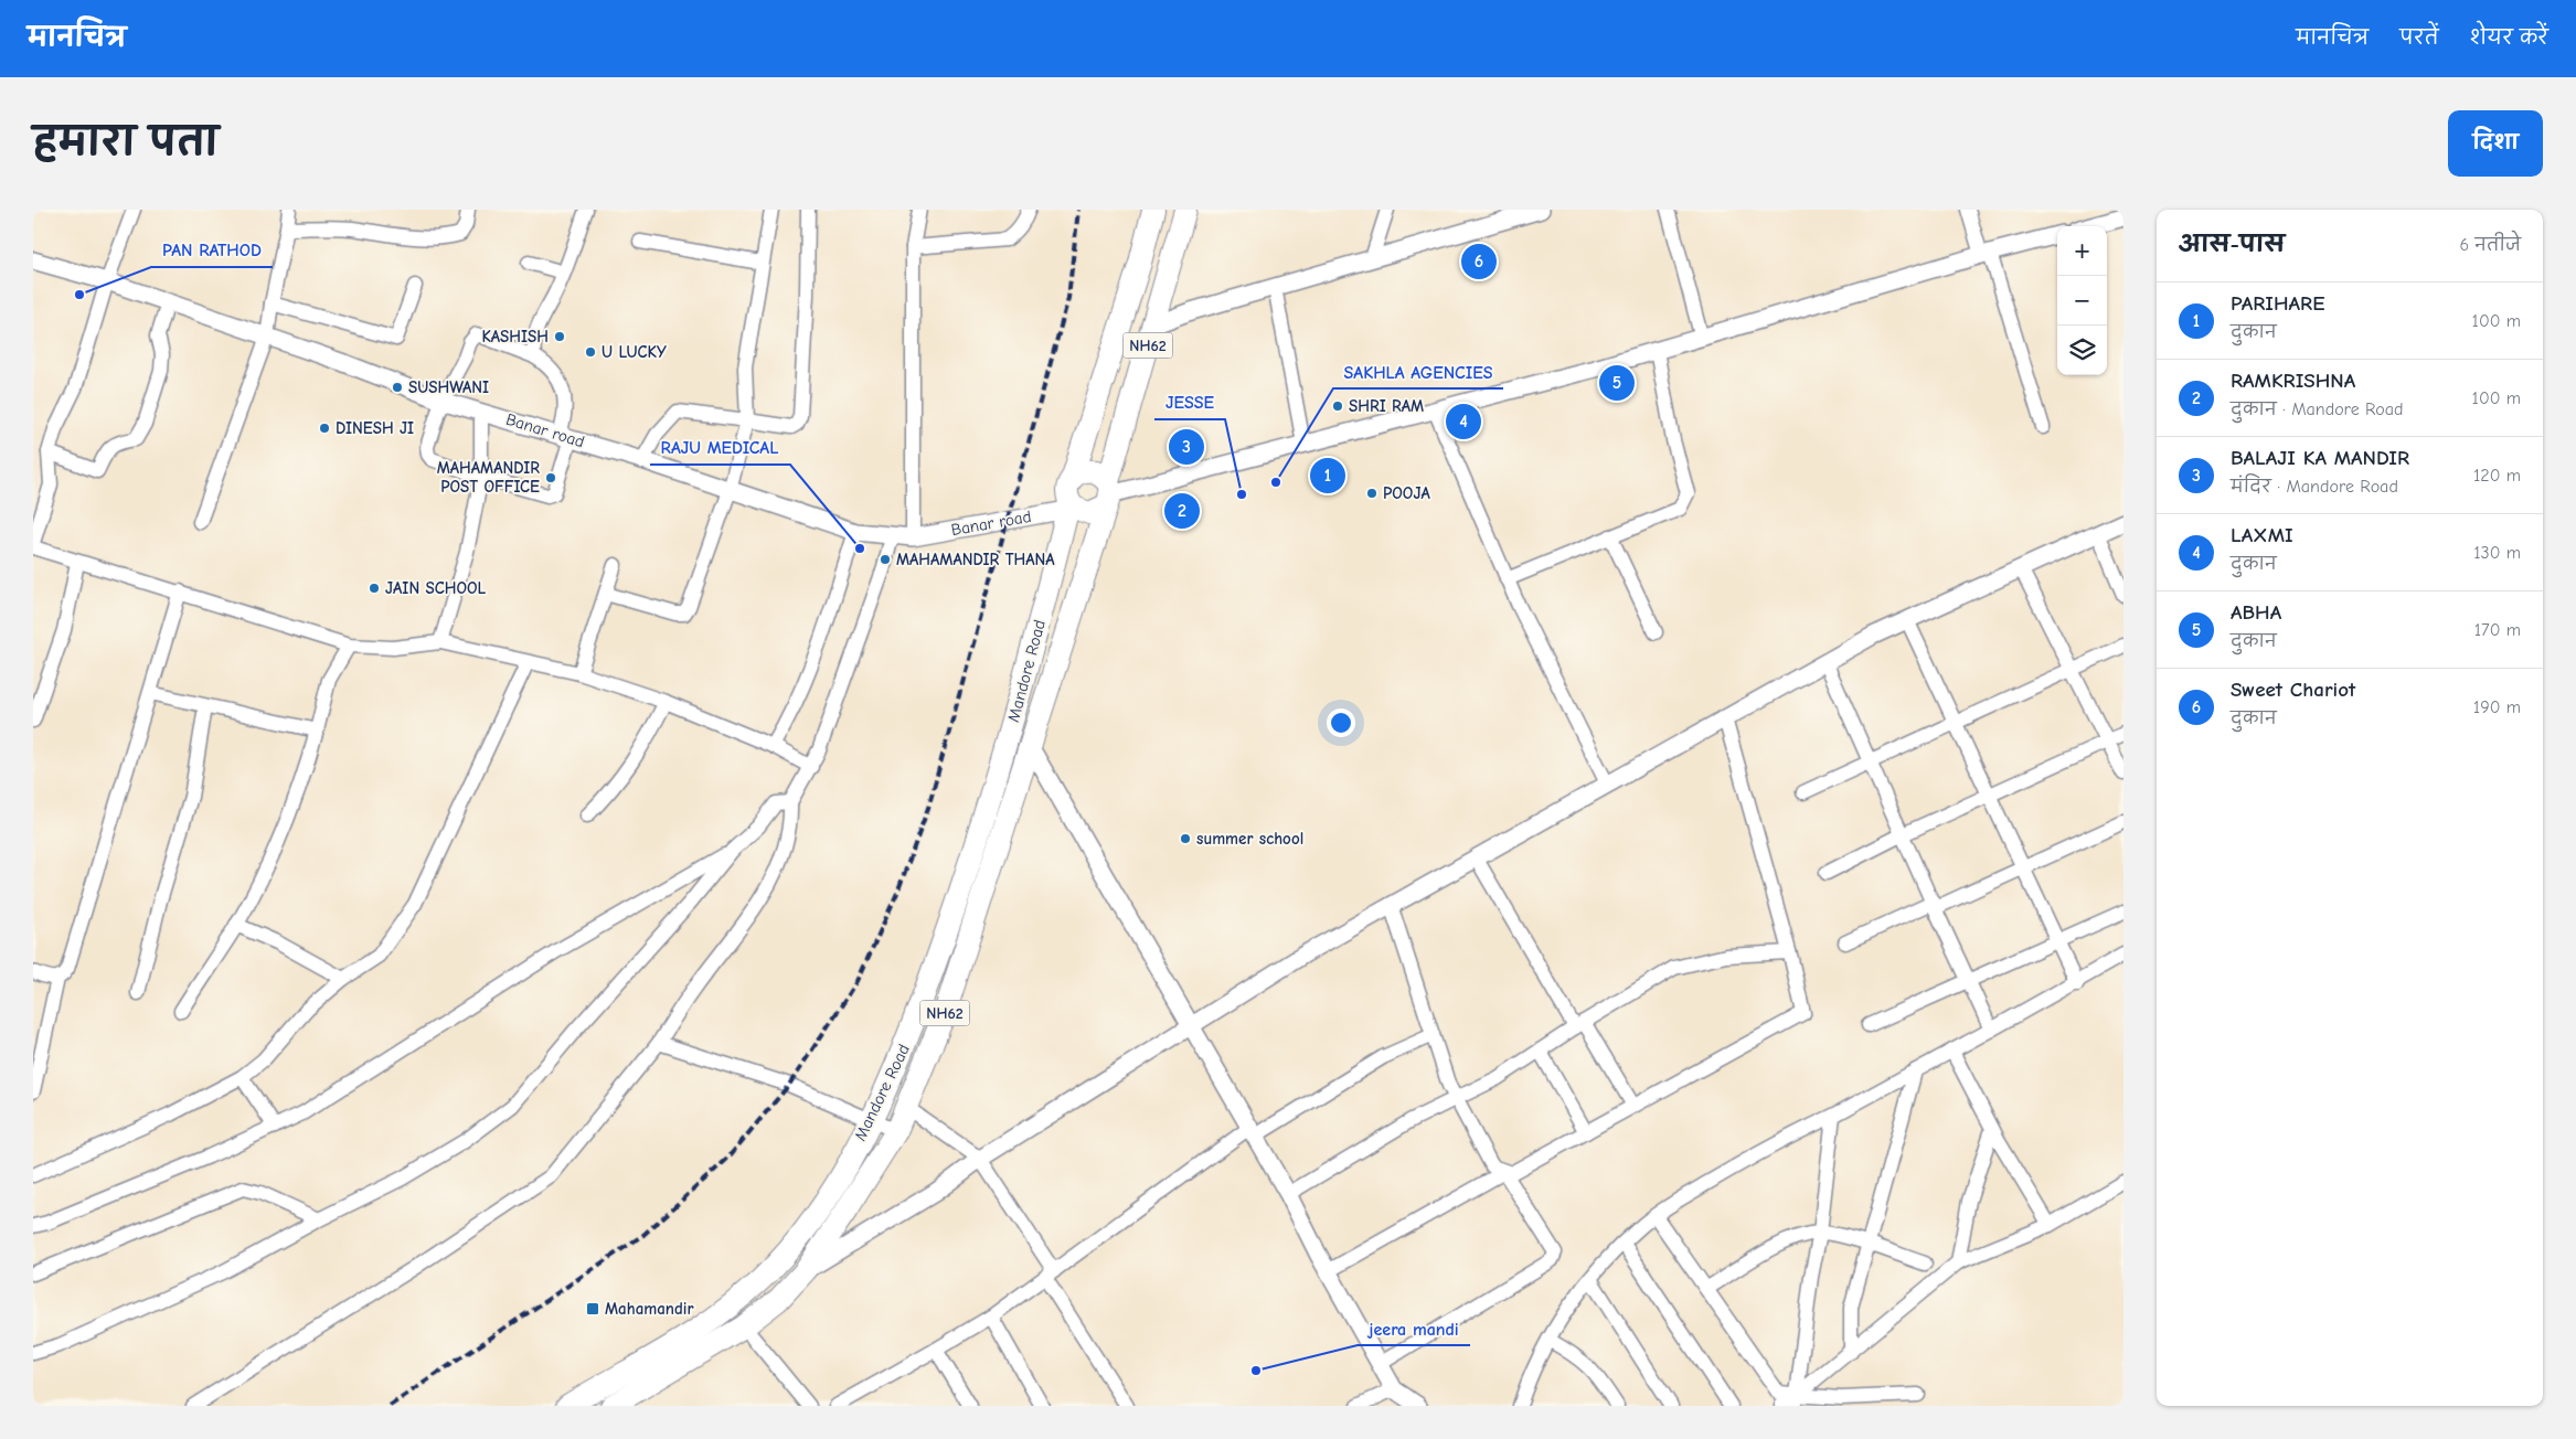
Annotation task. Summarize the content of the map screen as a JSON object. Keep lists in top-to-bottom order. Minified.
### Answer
{"streets":{"highway":["NH62","Mandore Road"],"street":["Banar road"]},"crossings":[["Banar road","Mandore Road"]],"places":{"other":["PAN RATHOD","KASHISH","U LUCKY","SUSHWANI","SHRI RAM","DINESH JI","MAHAMANDIR POST OFFICE","SAKHLA AGENCIES","POOJA","JESSE","RAJU MEDICAL","MAHAMANDIR THANA","JAIN SCHOOL","summer school","jeera mandi"],"transit":["Mahamandir"]},"page":{"header":"मानचित्र","nav":["मानचित्र","परतें","शेयर करें"],"title":"हमारा पता","buttons":"दिशा","heading":["आस-पास","6 नतीजे"],"map_buttons":["+","−"],"pins":["6","5","4","3","1","2"],"list":[{"mark":"1","name":"PARIHARE","note":"दुकान","value":"100 m"},{"mark":"2","name":"RAMKRISHNA","note":"दुकान · Mandore Road","value":"100 m"},{"mark":"3","name":"BALAJI KA MANDIR","note":"मंदिर · Mandore Road","value":"120 m"},{"mark":"4","name":"LAXMI","note":"दुकान","value":"130 m"},{"mark":"5","name":"ABHA","note":"दुकान","value":"170 m"},{"mark":"6","name":"Sweet Chariot","note":"दुकान","value":"190 m"}]}}
